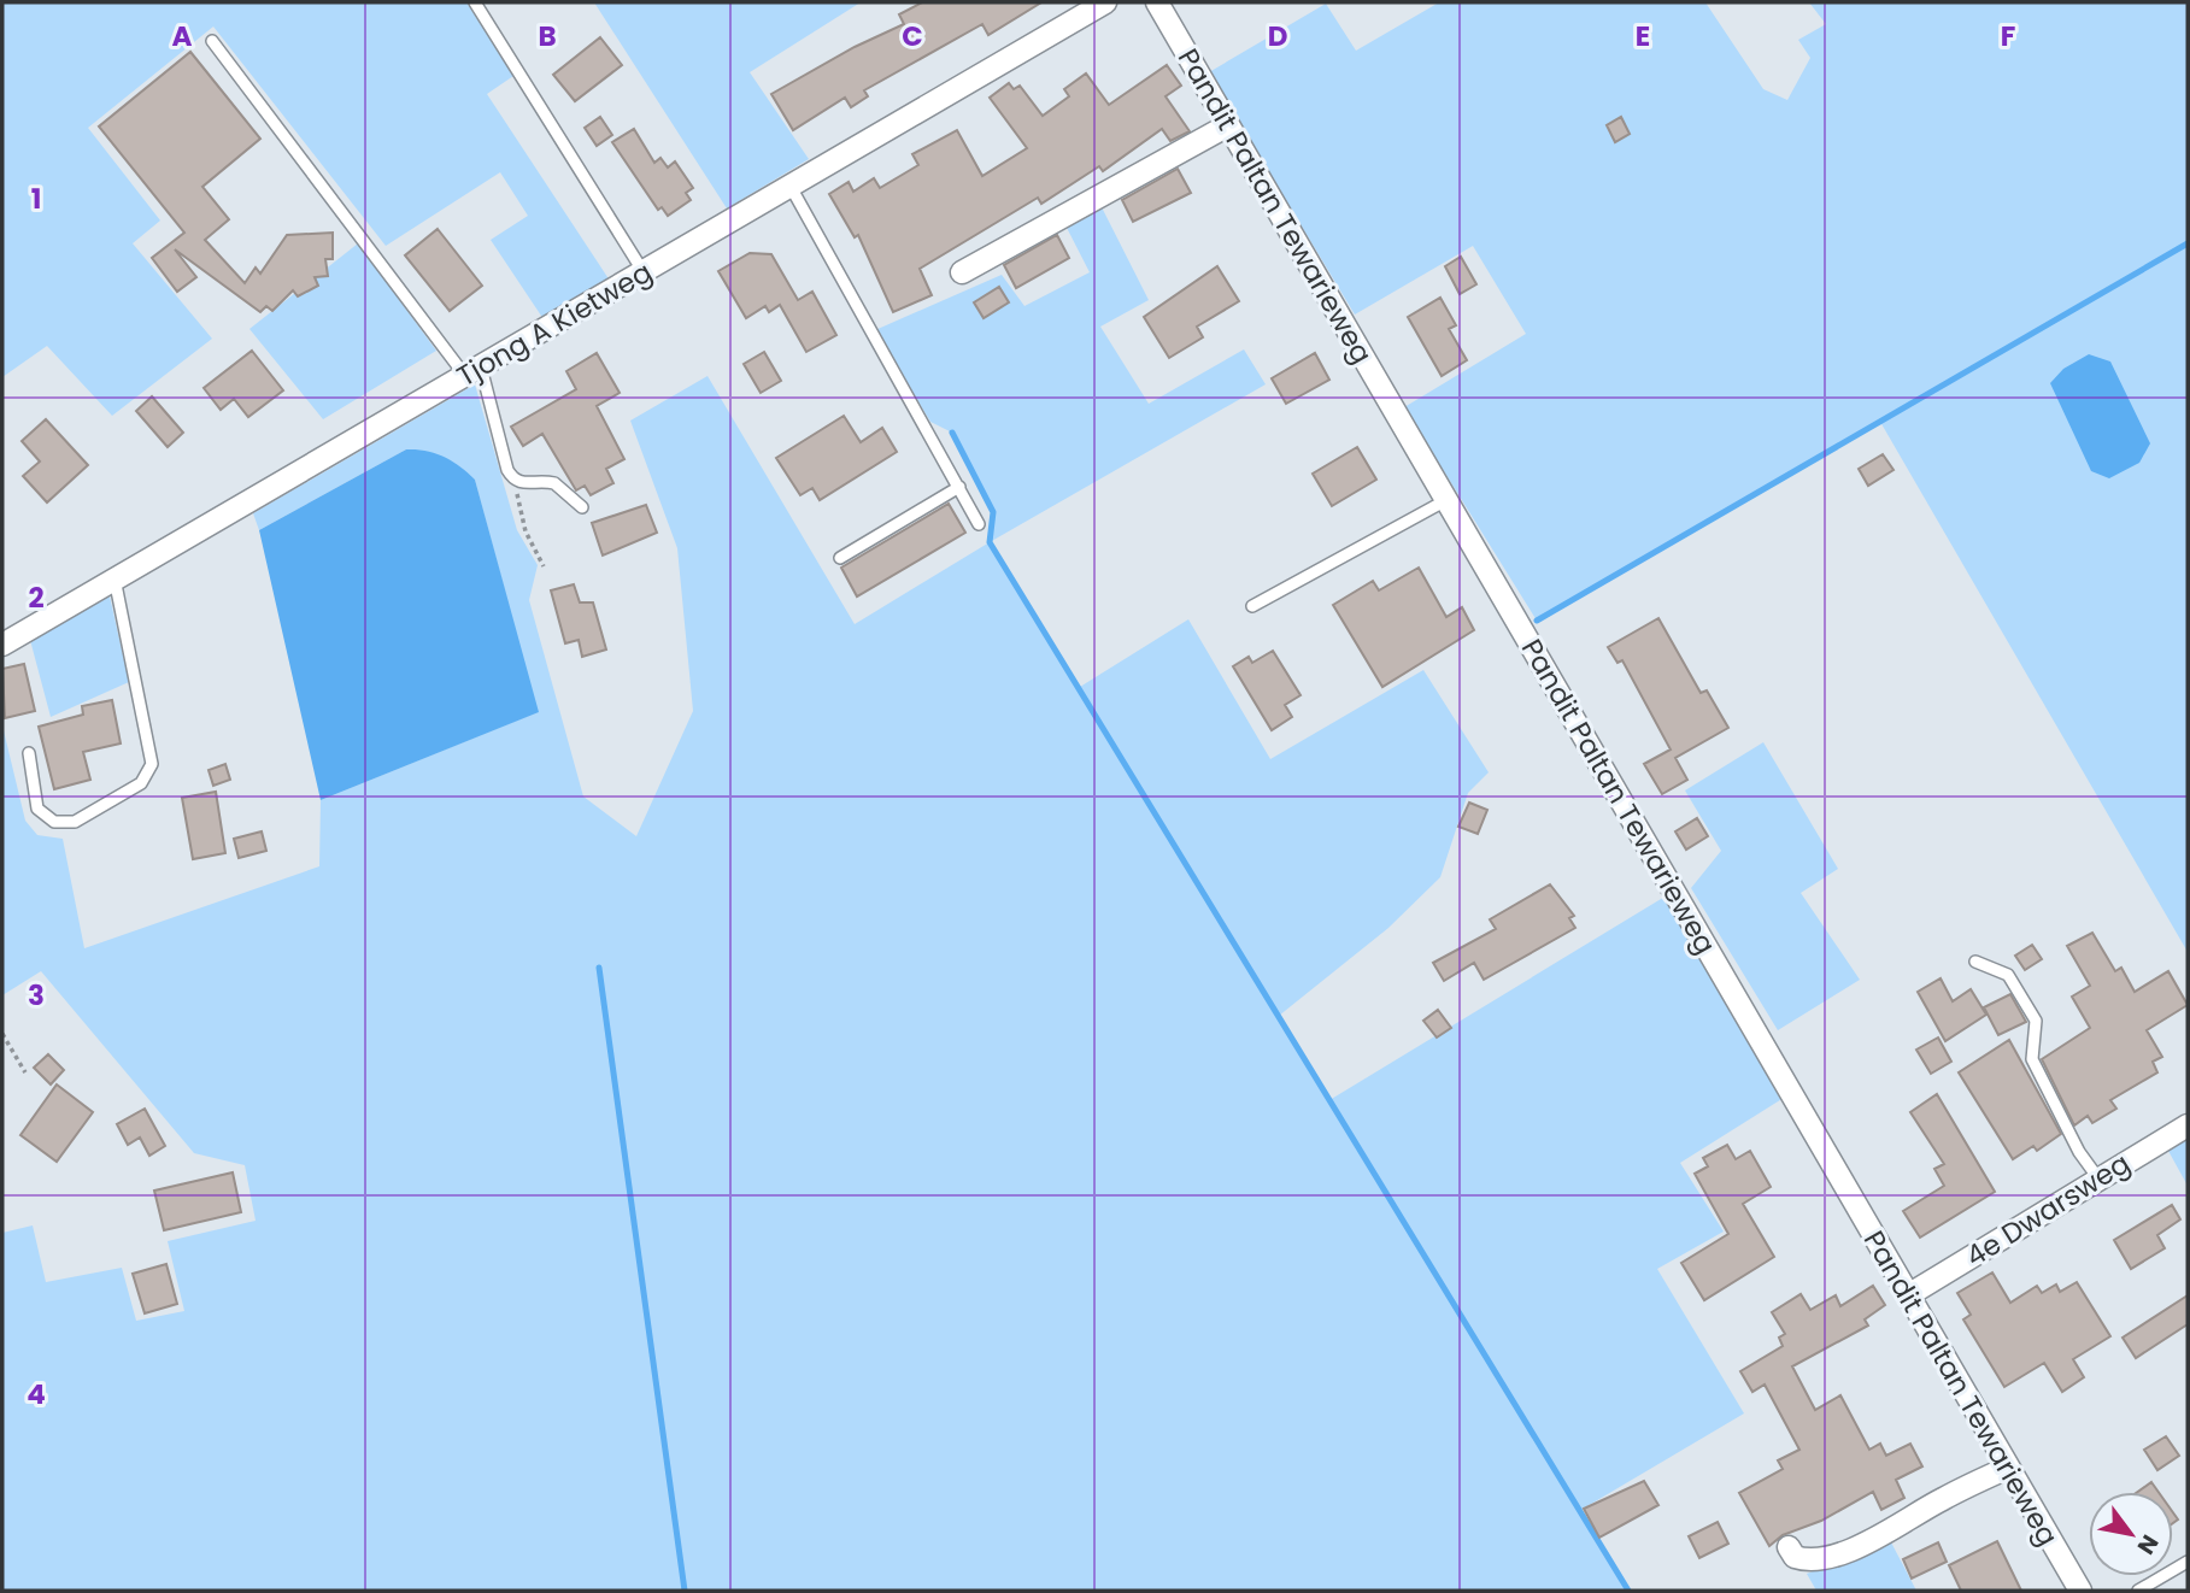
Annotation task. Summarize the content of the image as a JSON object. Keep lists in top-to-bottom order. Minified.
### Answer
{"streets":{"street":["Pandit Paltan Tewarieweg","Tjong A Kietweg","4e Dwarsweg"]},"crossings":[["Pandit Paltan Tewarieweg","4e Dwarsweg"]],"north":"bottom right","grid":{"columns":["A","B","C","D","E","F"],"rows":["1","2","3","4"]}}
